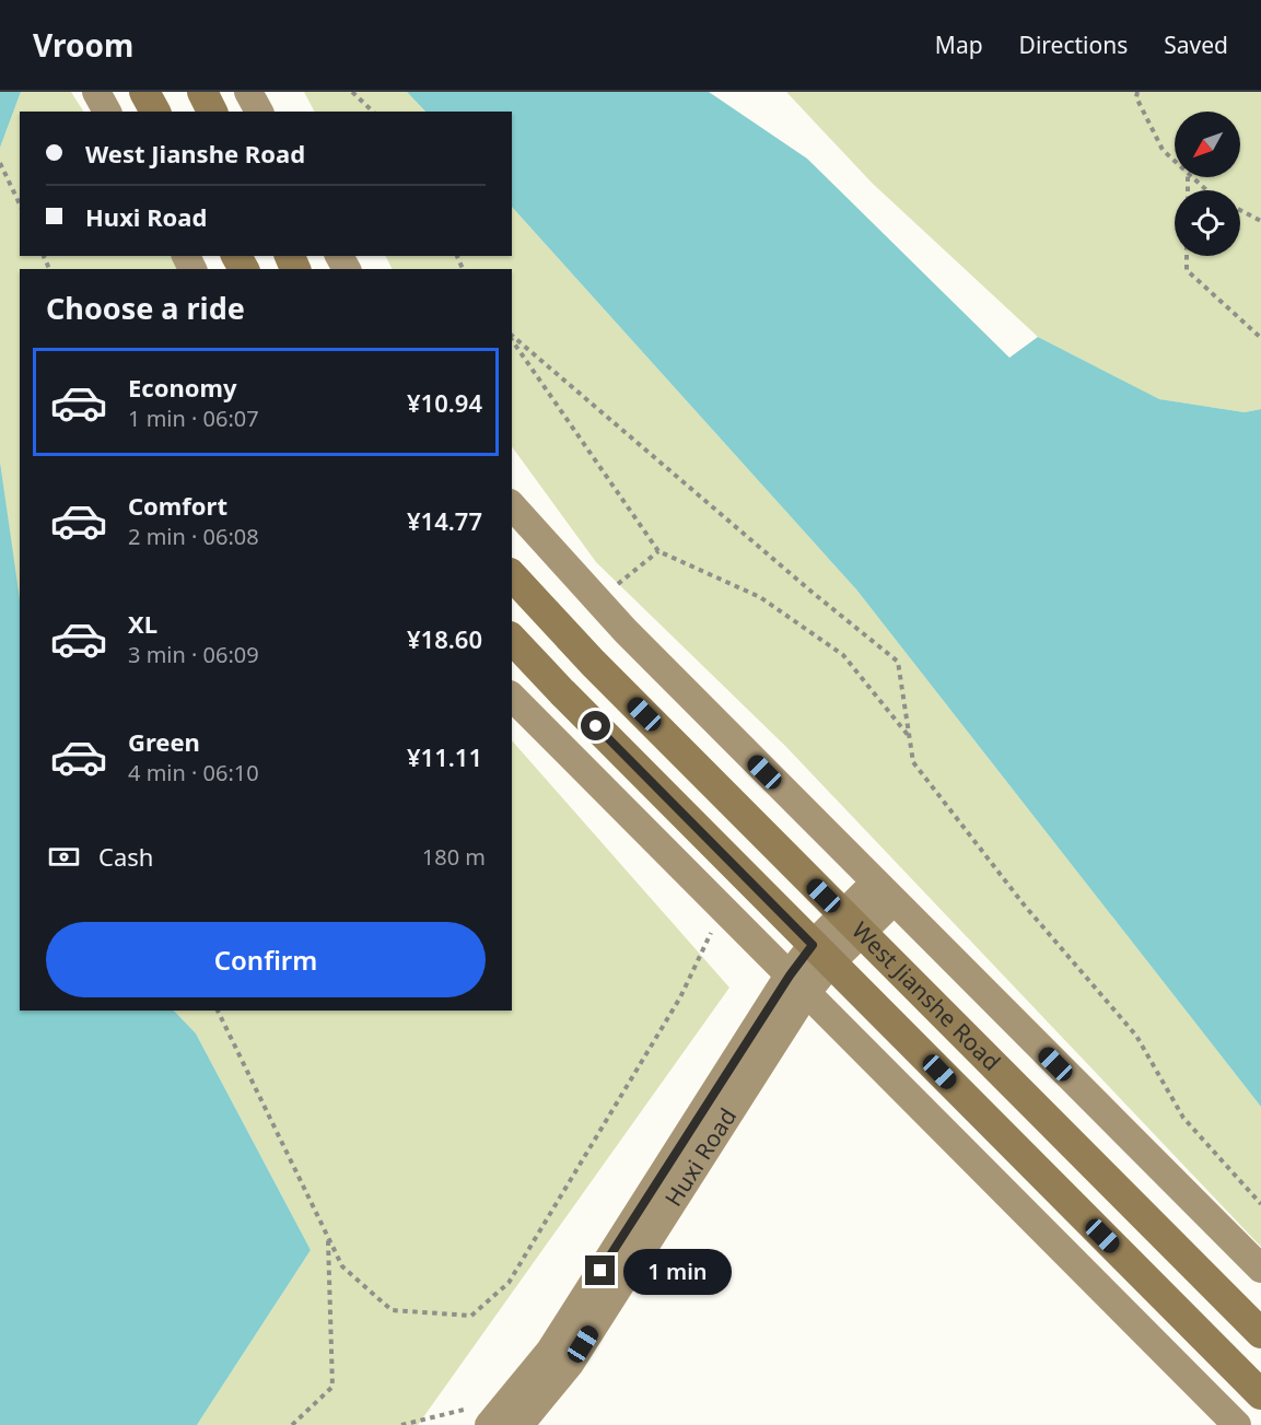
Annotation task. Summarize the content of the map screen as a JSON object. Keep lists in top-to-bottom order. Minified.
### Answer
{"streets":{"main road":["West Jianshe Road"],"street":["Huxi Road"]},"crossings":[["West Jianshe Road","Huxi Road"]],"north":"bottom left","page":{"header":"Vroom","nav":["Map","Directions","Saved"],"banner":["West Jianshe Road","Huxi Road"],"heading":"Choose a ride","list":[{"name":"Economy","note":"1 min · 06:07","value":"¥10.94"},{"name":"Comfort","note":"2 min · 06:08","value":"¥14.77"},{"name":"XL","note":"3 min · 06:09","value":"¥18.60"},{"name":"Green","note":"4 min · 06:10","value":"¥11.11"}],"pay":["Cash","180 m"],"buttons":"Confirm","bubble":"1 min"}}
